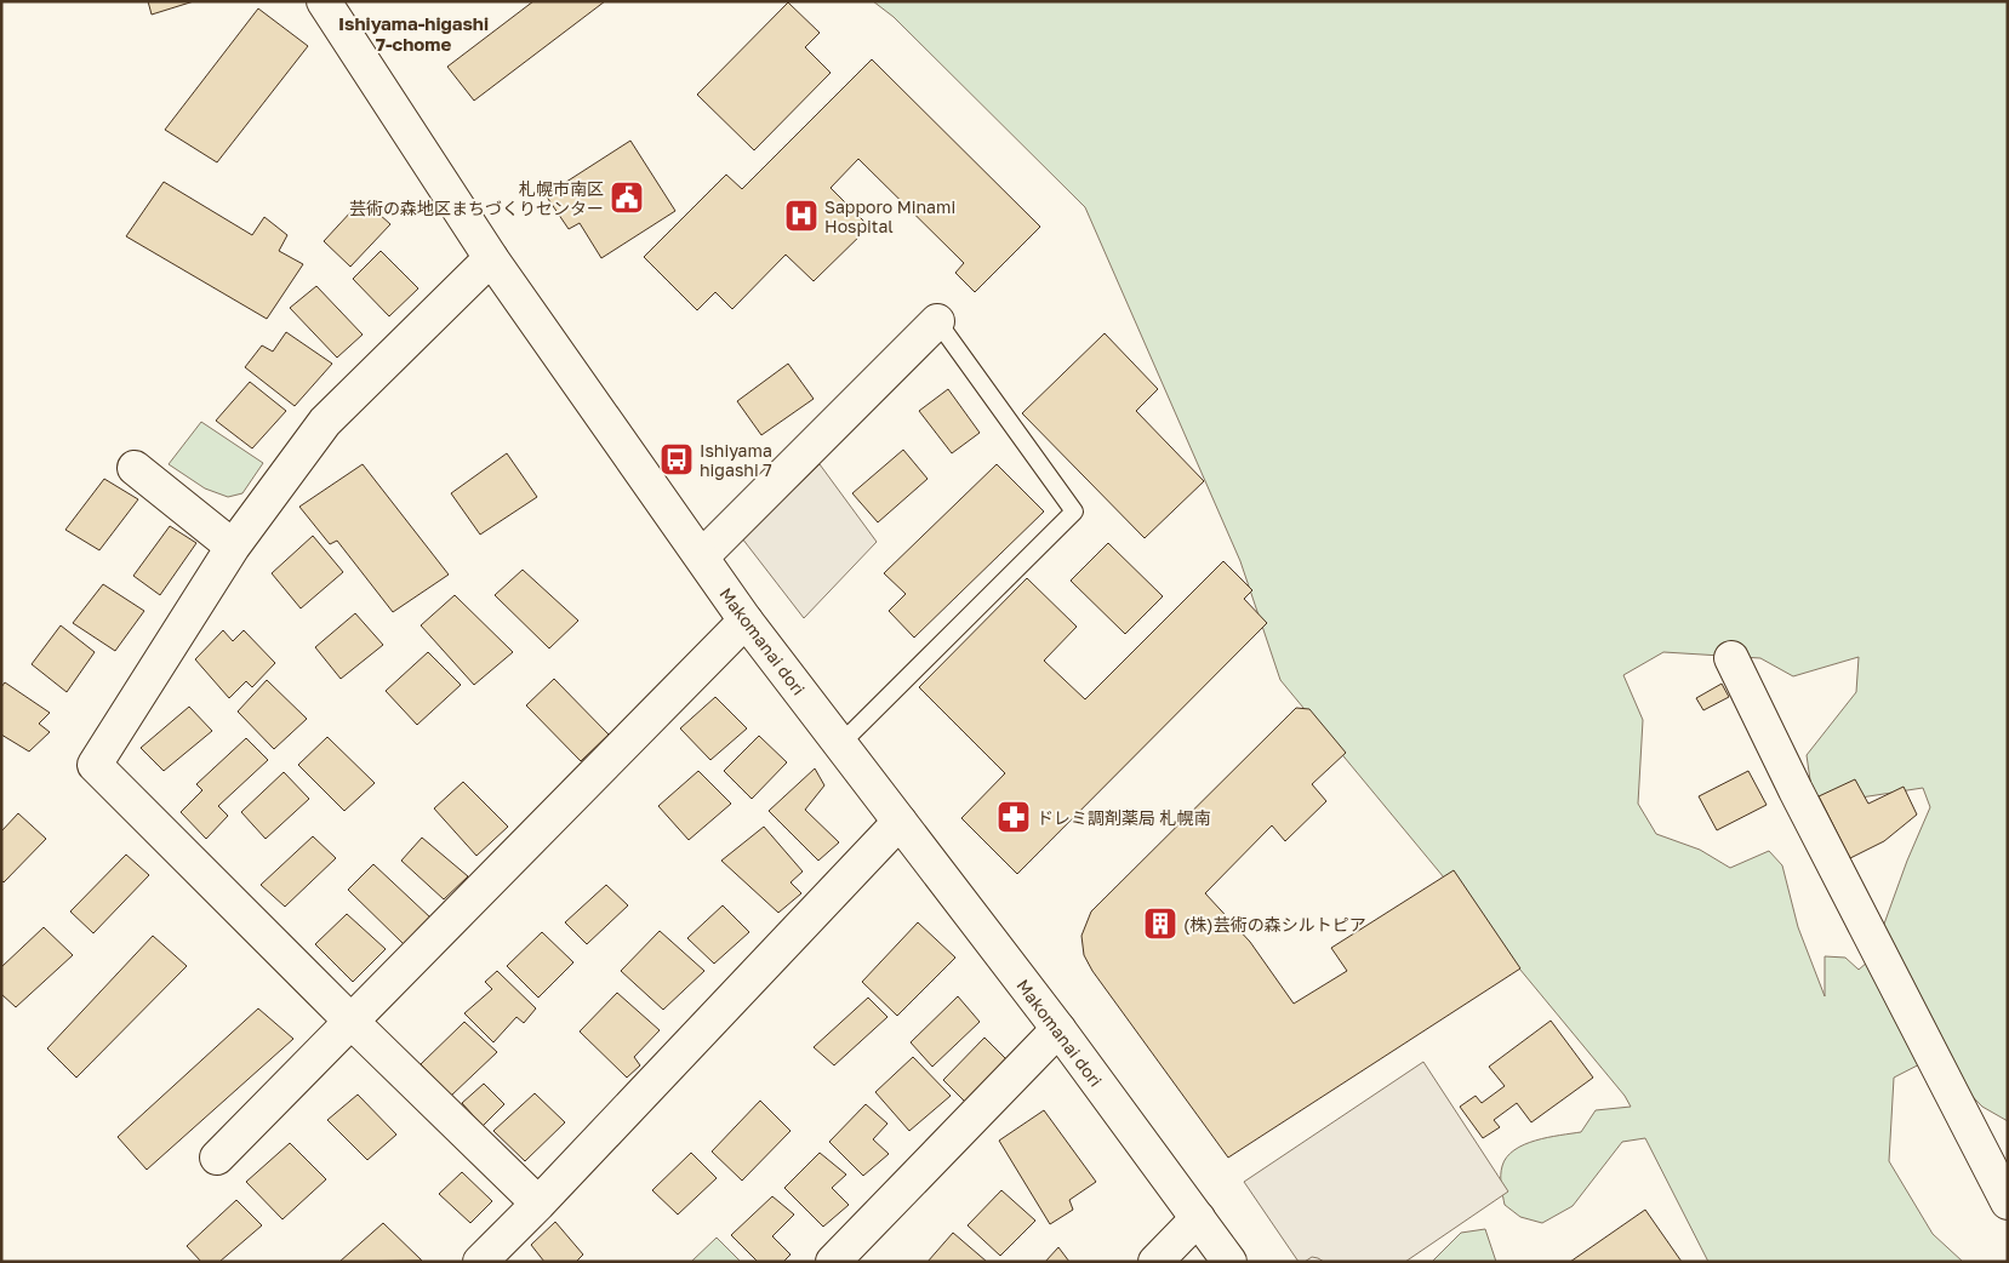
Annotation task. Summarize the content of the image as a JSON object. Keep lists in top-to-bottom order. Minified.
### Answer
{"streets":{"main road":["Makomanai dori"]},"districts":["Ishiyama-higashi 7-chome"],"places":{"public building":["札幌市南区 芸術の森地区まちづくりセンター"],"hospital":["Sapporo Minami Hospital"],"bus stop":["Ishiyama higashi 7"],"pharmacy":["ドレミ調剤薬局 札幌南"],"building":["(株)芸術の森シルトピア"]}}
